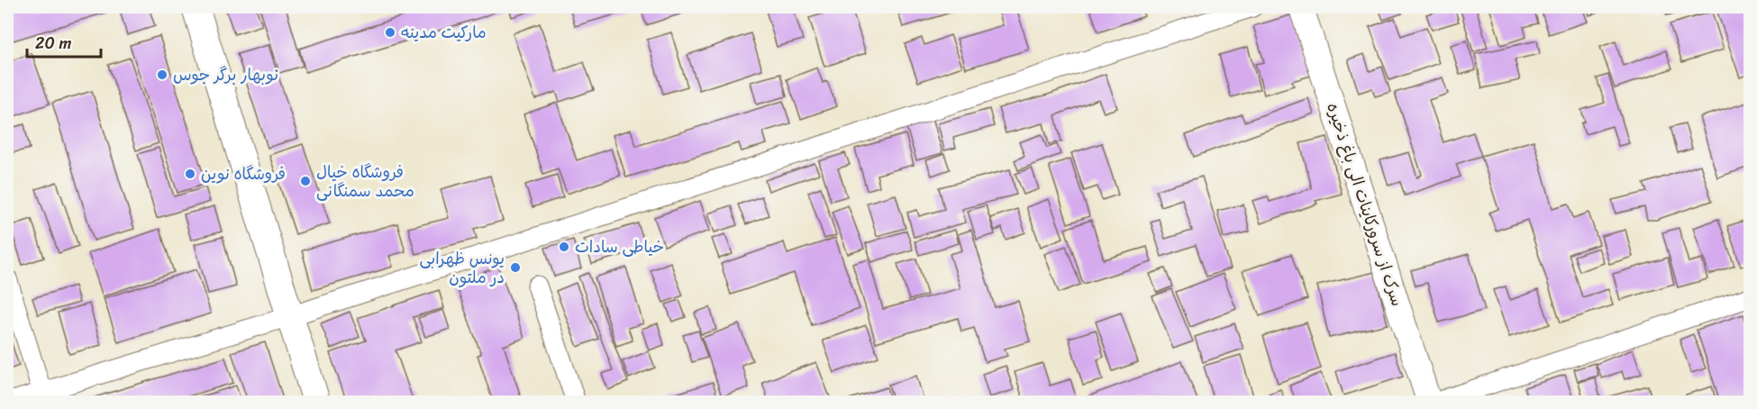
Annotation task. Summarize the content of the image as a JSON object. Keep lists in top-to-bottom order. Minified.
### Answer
{"streets":{"street":["سرک از سرورکاینات الی باغ ذخیره"]},"places":["مارکیت مدینه","نوبهار برگر جوس","فروشگاه نوین","فروشگاه خیال محمد سمنگانی","خیاطی سادات","یونس ظهرابی در ملتون"],"scale_bar":"20 m"}
